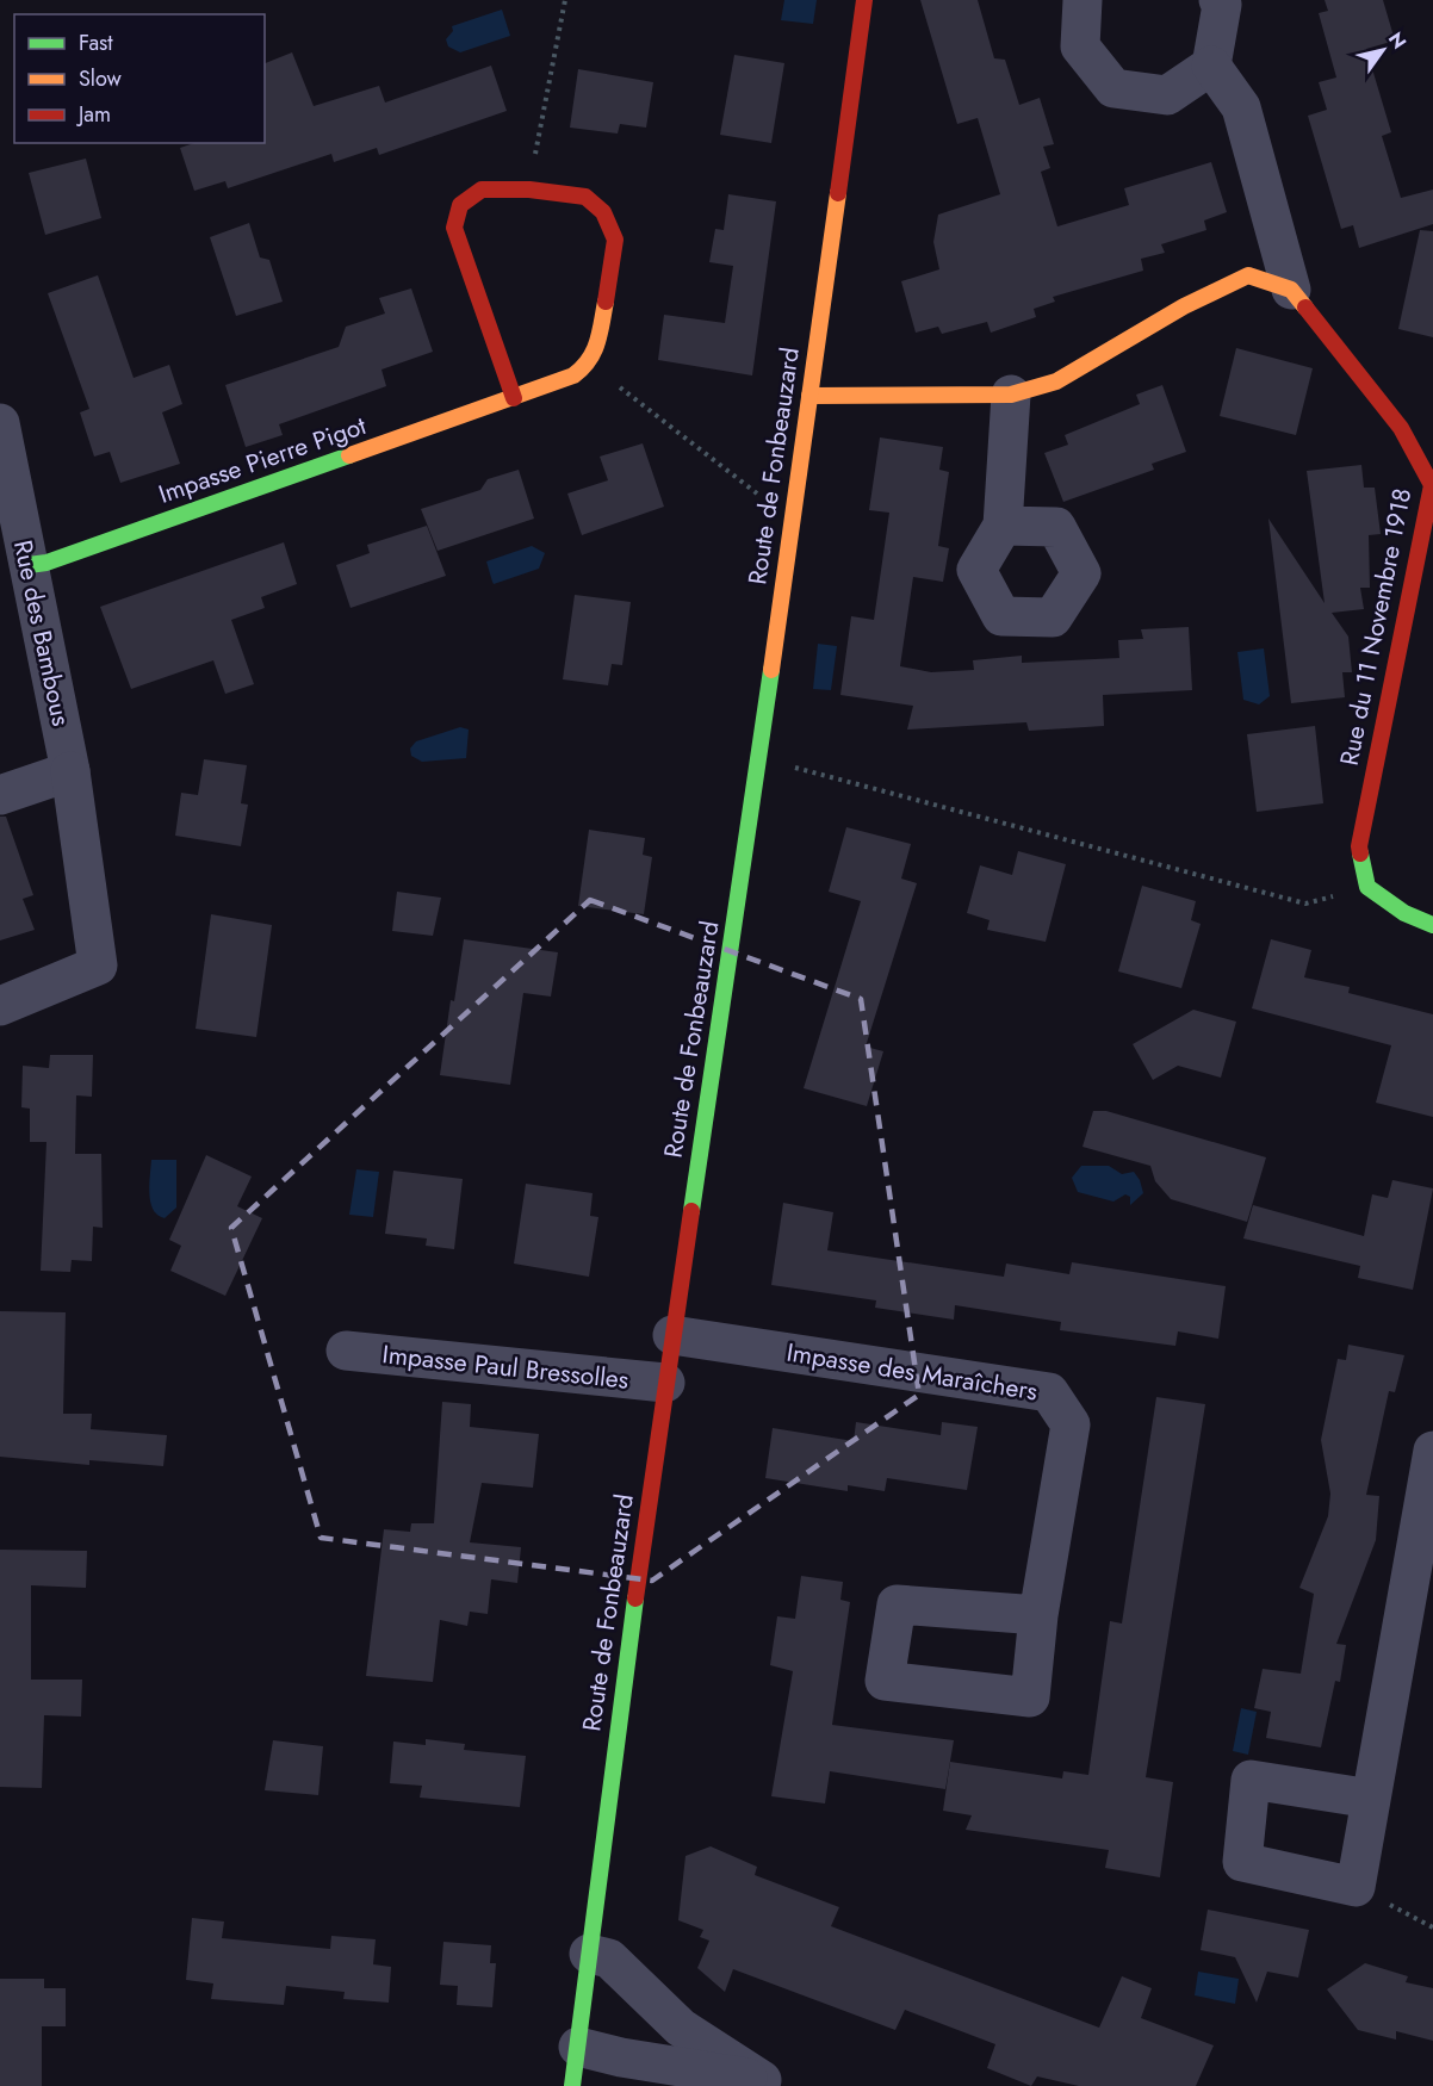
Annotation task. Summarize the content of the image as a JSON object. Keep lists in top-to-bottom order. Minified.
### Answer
{"streets":{"street":["Impasse Pierre Pigot","Route de Fonbeauzard","Rue du 11 Novembre 1918","Rue des Bambous","Impasse Paul Bressolles","Impasse des Maraîchers"]},"crossings":[["Impasse Pierre Pigot","Rue des Bambous"],["Route de Fonbeauzard","Impasse Paul Bressolles"],["Route de Fonbeauzard","Impasse des Maraîchers"]],"legend":["Fast","Slow","Jam"],"north":"top right"}
